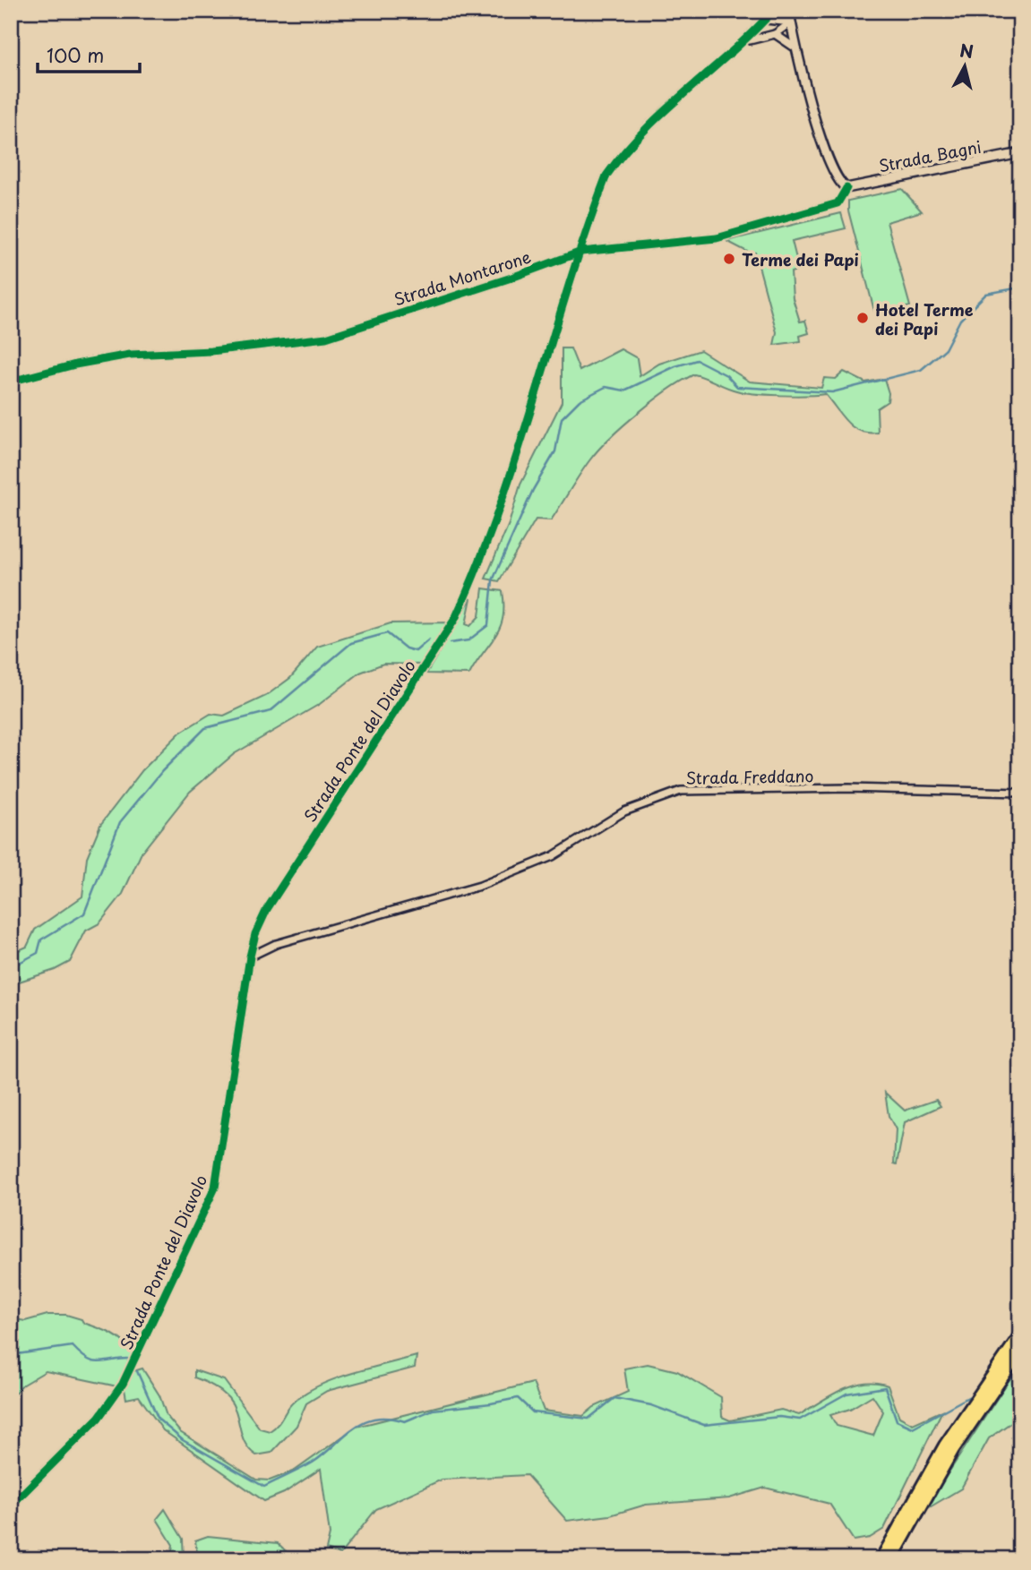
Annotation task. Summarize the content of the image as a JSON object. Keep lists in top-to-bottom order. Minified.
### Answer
{"streets":{"street":["Strada Bagni","Strada Montarone","Strada Ponte del Diavolo","Strada Freddano"]},"crossings":[["Strada Bagni","Strada Montarone"],["Strada Montarone","Strada Ponte del Diavolo"],["Strada Ponte del Diavolo","Strada Freddano"]],"places":["Terme dei Papi","Hotel Terme dei Papi"],"scale_bar":"100 m","north":"top"}
